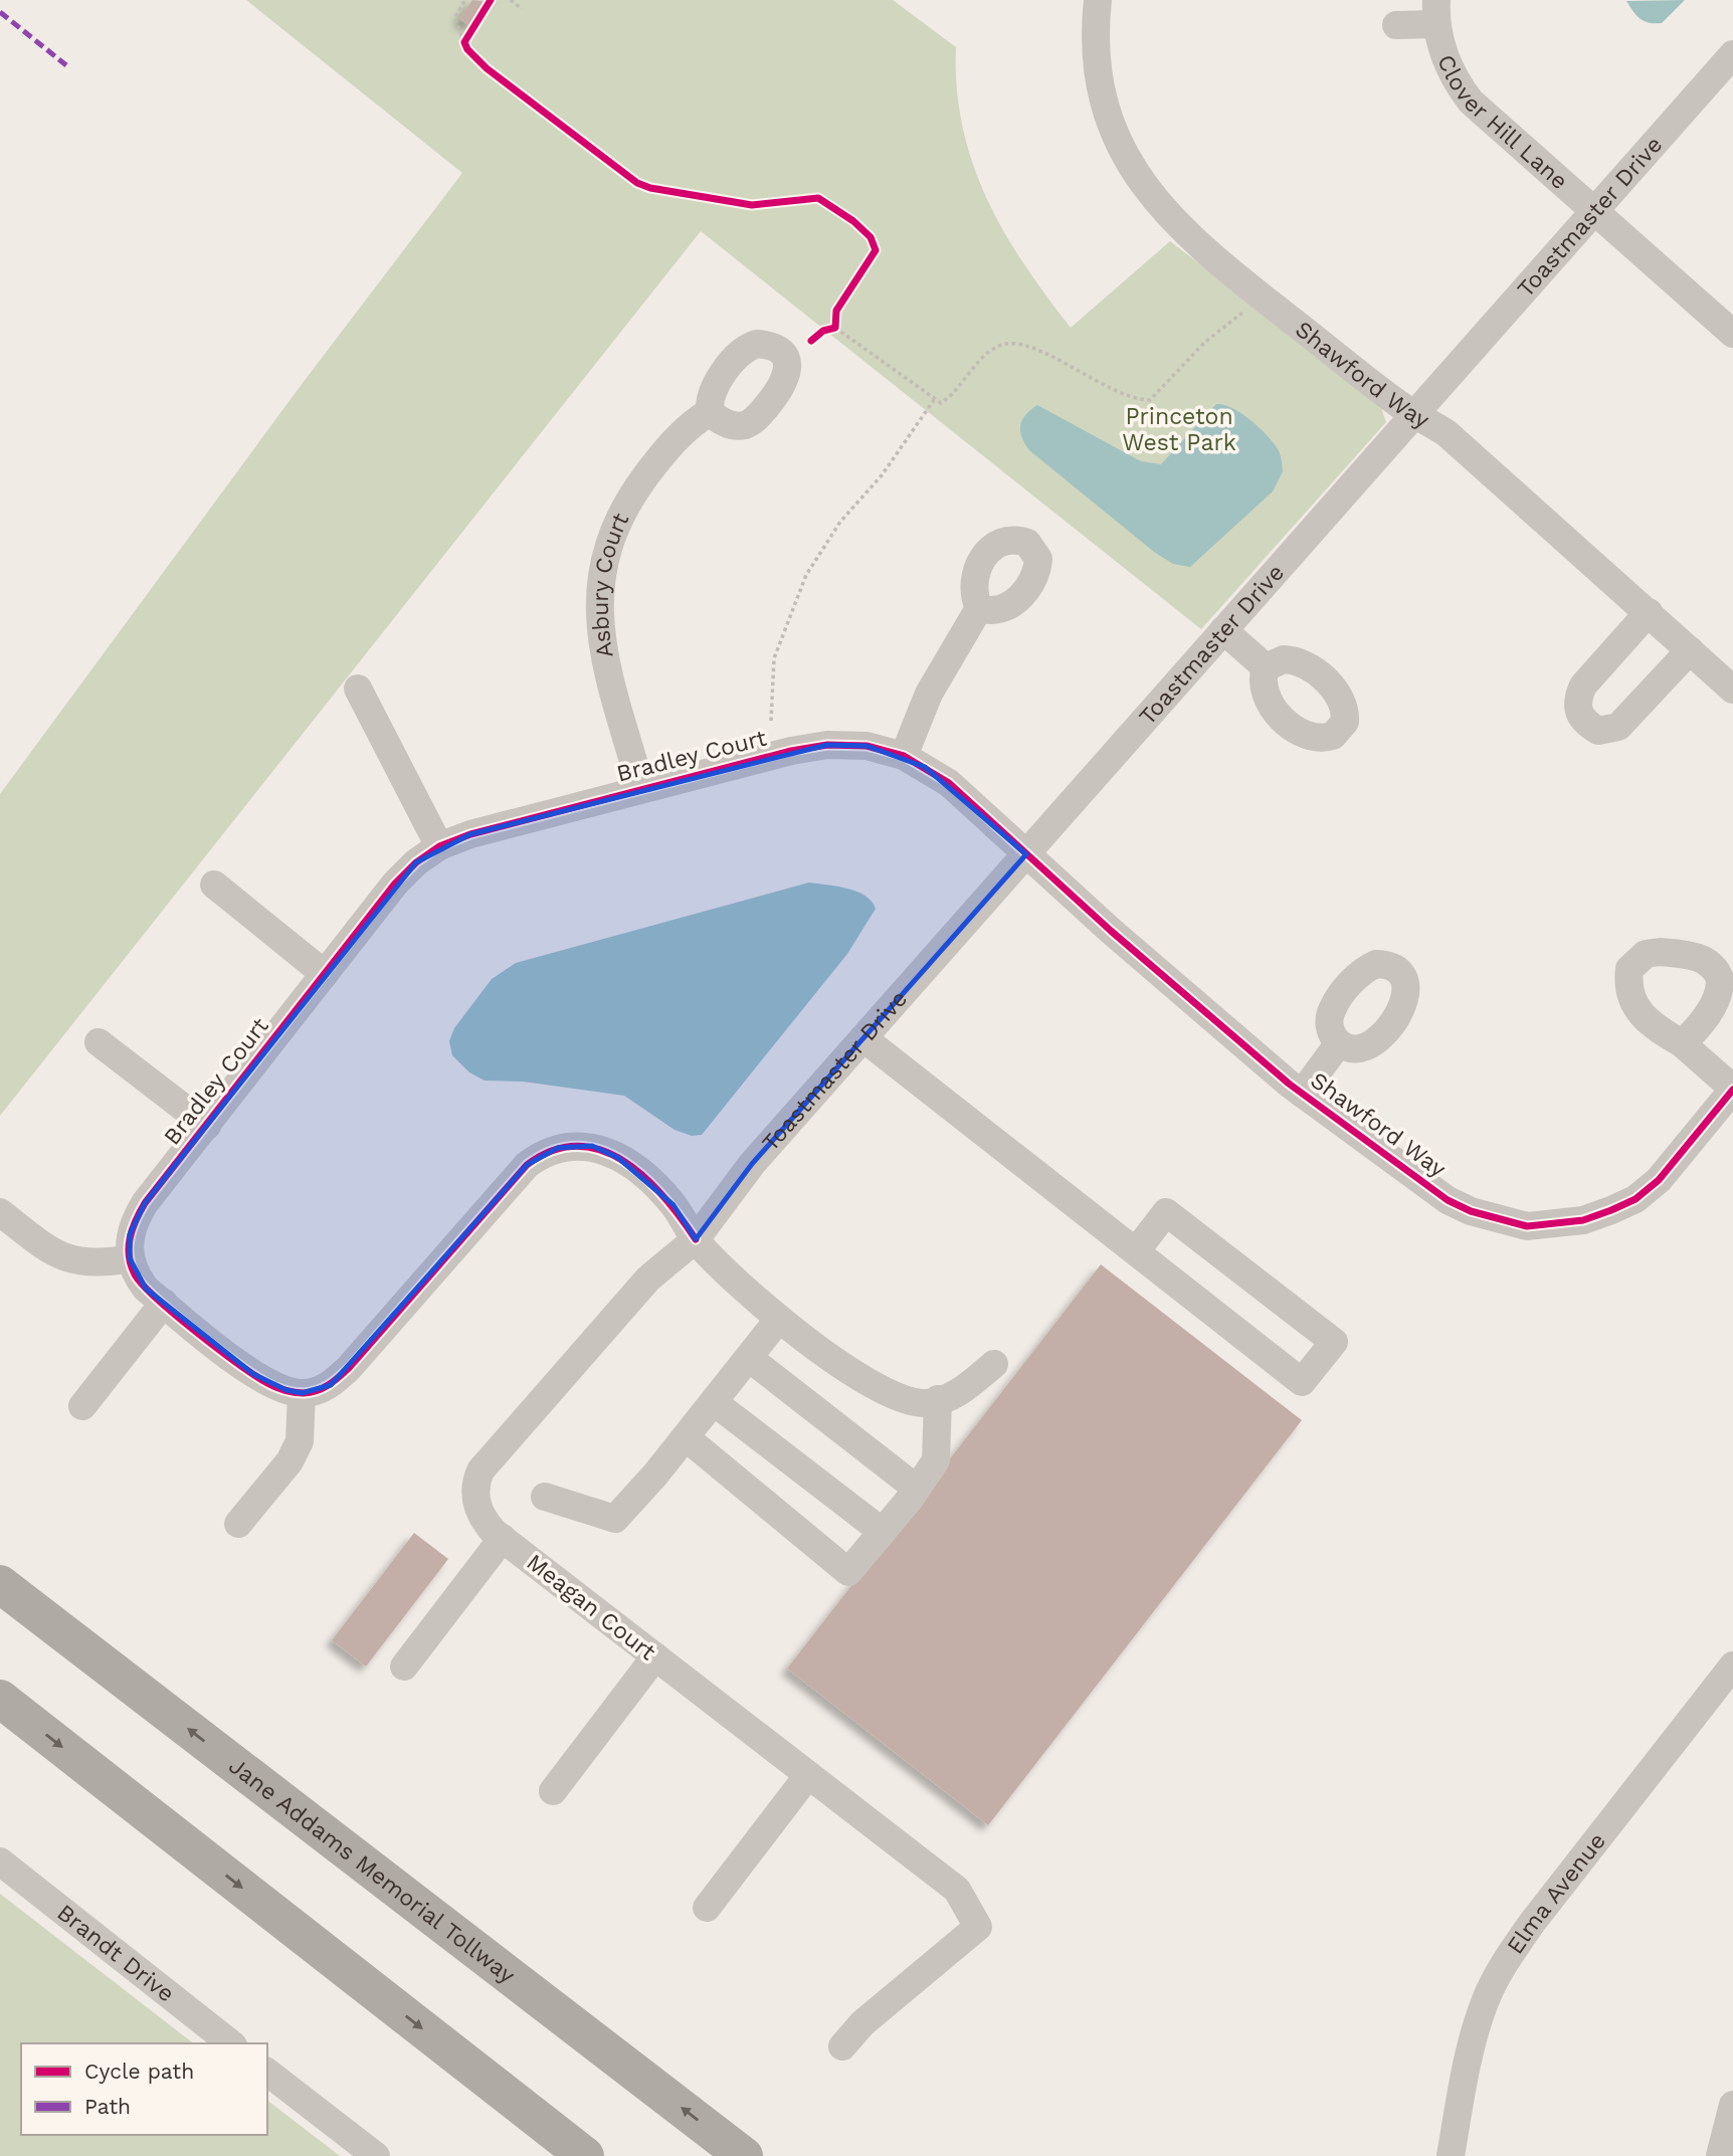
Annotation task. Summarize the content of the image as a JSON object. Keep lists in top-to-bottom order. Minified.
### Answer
{"streets":{"highway":["Jane Addams Memorial Tollway"],"street":["Clover Hill Lane","Toastmaster Drive","Shawford Way","Asbury Court","Bradley Court","Meagan Court","Elma Avenue","Brandt Drive"]},"crossings":[["Clover Hill Lane","Toastmaster Drive"],["Toastmaster Drive","Shawford Way"],["Toastmaster Drive","Bradley Court"],["Toastmaster Drive","Meagan Court"],["Shawford Way","Bradley Court"],["Asbury Court","Bradley Court"]],"parks":["Princeton West Park"],"legend":["Cycle path","Path"]}
